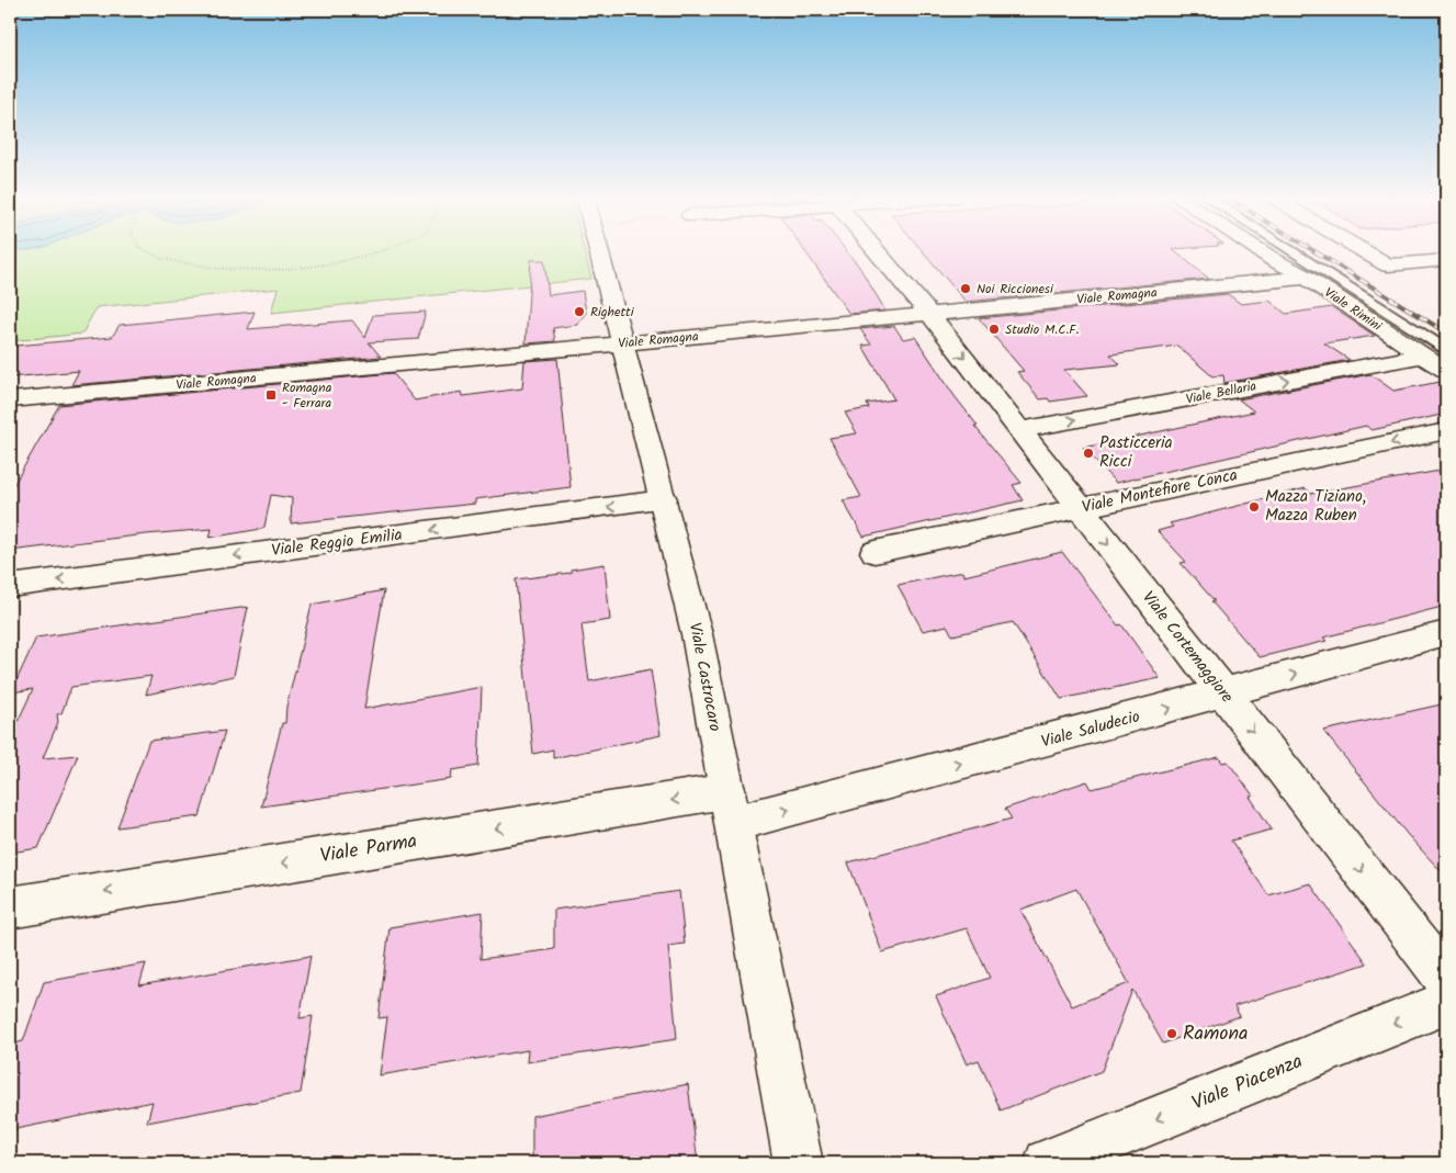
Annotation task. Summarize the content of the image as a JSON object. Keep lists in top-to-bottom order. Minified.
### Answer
{"streets":{"street":["Viale Romagna","Viale Rimini","Viale Bellaria","Viale Montefiore Conca","Viale Reggio Emilia","Viale Cortemaggiore","Viale Castrocaro","Viale Saludecio","Viale Parma","Viale Piacenza"]},"crossings":[["Viale Romagna","Viale Rimini"],["Viale Romagna","Viale Cortemaggiore"],["Viale Romagna","Viale Castrocaro"],["Viale Rimini","Viale Bellaria"],["Viale Bellaria","Viale Cortemaggiore"],["Viale Montefiore Conca","Viale Cortemaggiore"],["Viale Reggio Emilia","Viale Castrocaro"],["Viale Cortemaggiore","Viale Saludecio"],["Viale Castrocaro","Viale Saludecio"],["Viale Castrocaro","Viale Parma"],["Viale Saludecio","Viale Parma"]],"one_way":["Viale Bellaria","Viale Montefiore Conca","Viale Reggio Emilia","Viale Cortemaggiore","Viale Saludecio","Viale Parma","Viale Piacenza"],"places":{"other":["Noi Riccionesi","Righetti","Studio M.C.F.","Pasticceria Ricci","Mazza Tiziano, Mazza Ruben","Ramona"],"transit":["Romagna - Ferrara"]}}
